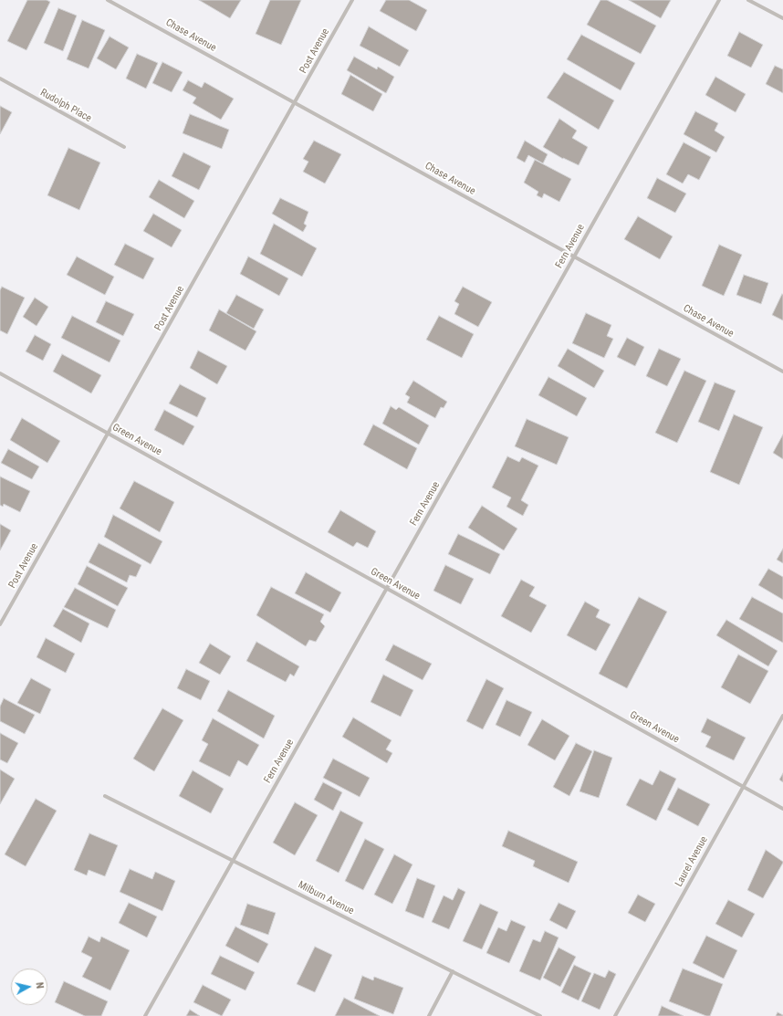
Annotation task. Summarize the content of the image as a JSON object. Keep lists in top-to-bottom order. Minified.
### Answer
{"streets":{"street":["Chase Avenue","Post Avenue","Rudolph Place","Fern Avenue","Green Avenue","Laurel Avenue","Milburn Avenue"]},"crossings":[["Chase Avenue","Post Avenue"],["Chase Avenue","Fern Avenue"],["Post Avenue","Green Avenue"],["Fern Avenue","Green Avenue"],["Fern Avenue","Milburn Avenue"],["Green Avenue","Laurel Avenue"]],"north":"right"}
